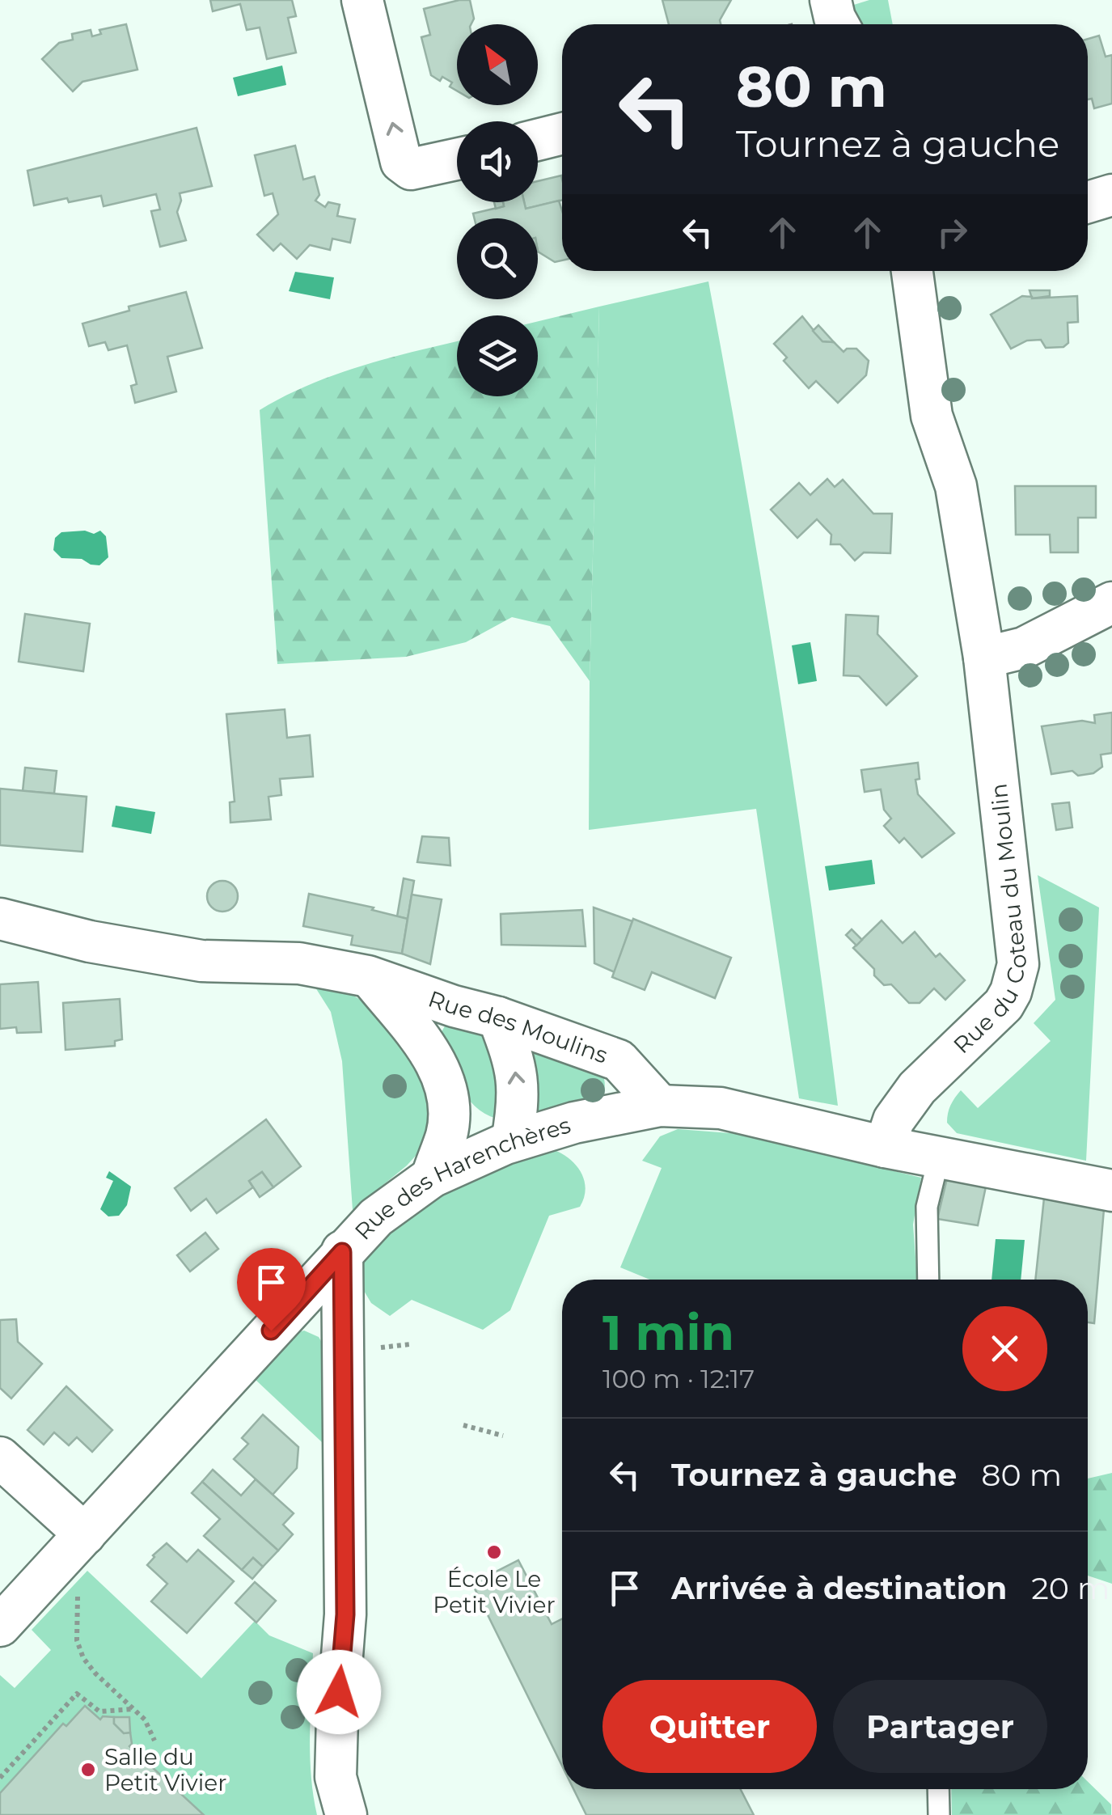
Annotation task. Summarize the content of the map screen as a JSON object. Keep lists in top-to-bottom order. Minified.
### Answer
{"streets":{"street":["Rue du Coteau du Moulin","Rue des Moulins","Rue des Harenchères"]},"crossings":[["Rue des Moulins","Rue des Harenchères"]],"places":["École Le Petit Vivier","Salle du Petit Vivier"],"north":"top left","page":{"turn":["80 m","Tournez à gauche"],"heading":["1 min","100 m · 12:17"],"list":[{"name":"Tournez à gauche","value":"80 m"},{"name":"Arrivée à destination","value":"20 m"}],"buttons":["Quitter","Partager"]}}
